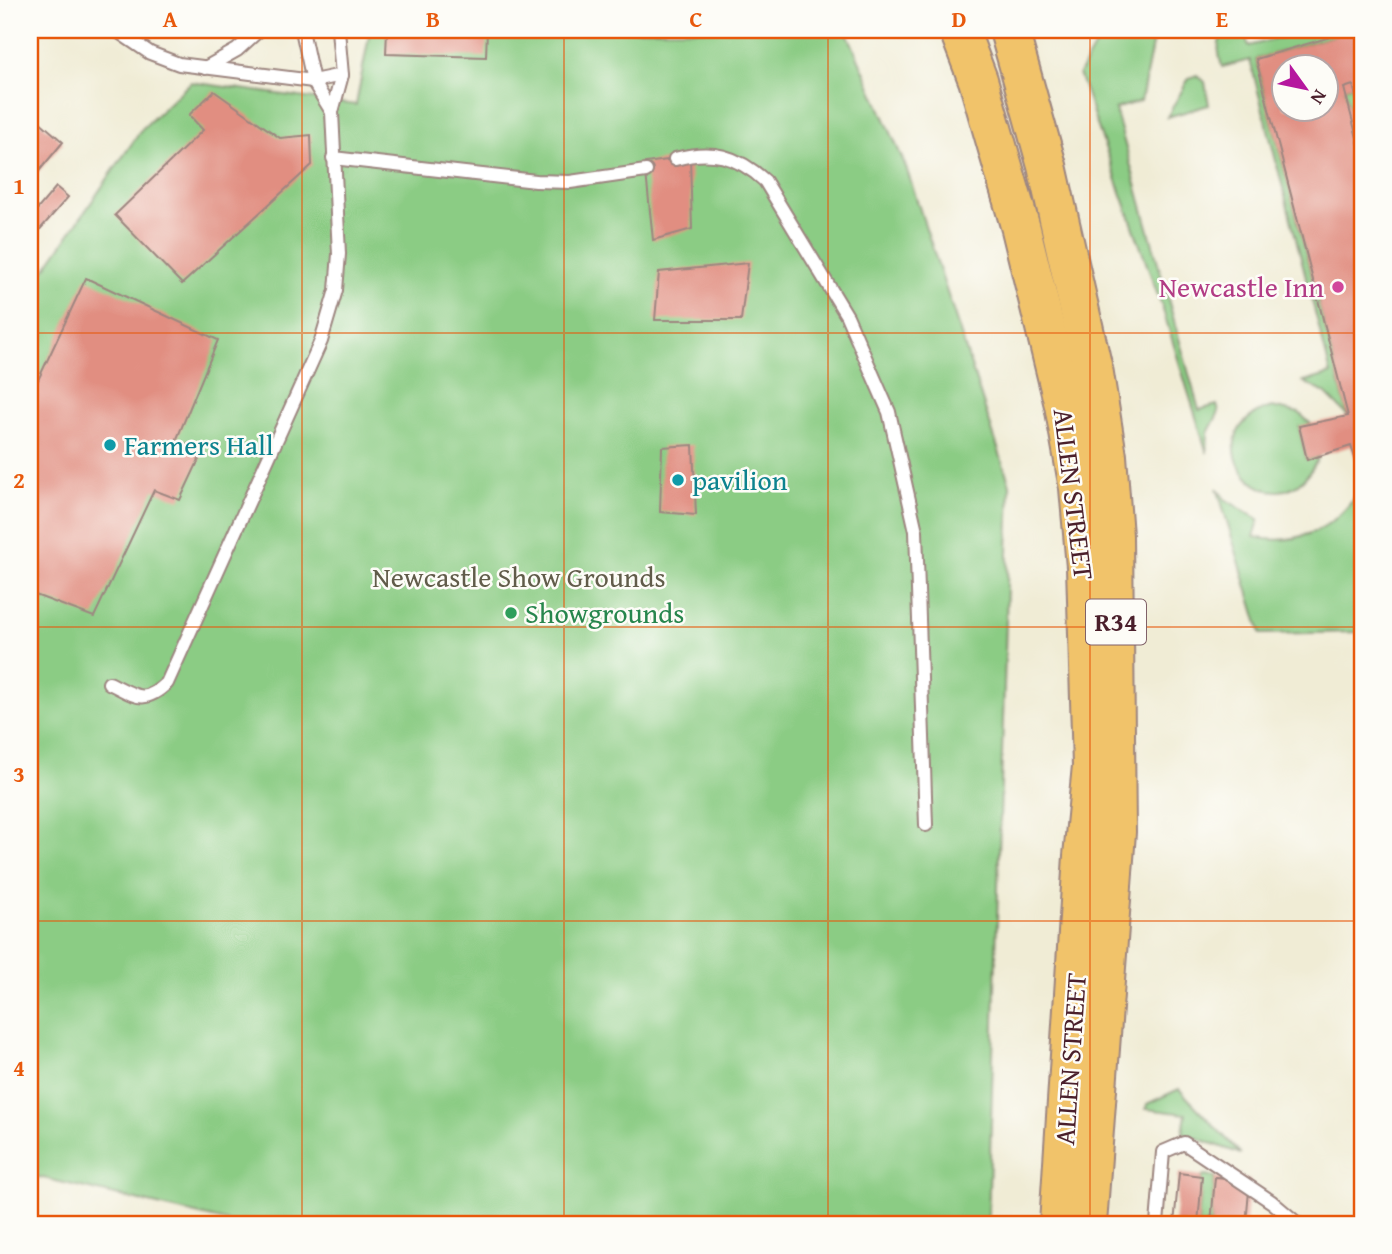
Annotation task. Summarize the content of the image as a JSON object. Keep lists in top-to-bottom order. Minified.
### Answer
{"streets":{"main road":["ALLEN STREET","R34"]},"parks":["Newcastle Show Grounds"],"places":["Newcastle Inn","Farmers Hall","pavilion","Showgrounds"],"north":"bottom right","grid":{"columns":["A","B","C","D","E"],"rows":["1","2","3","4"]}}
